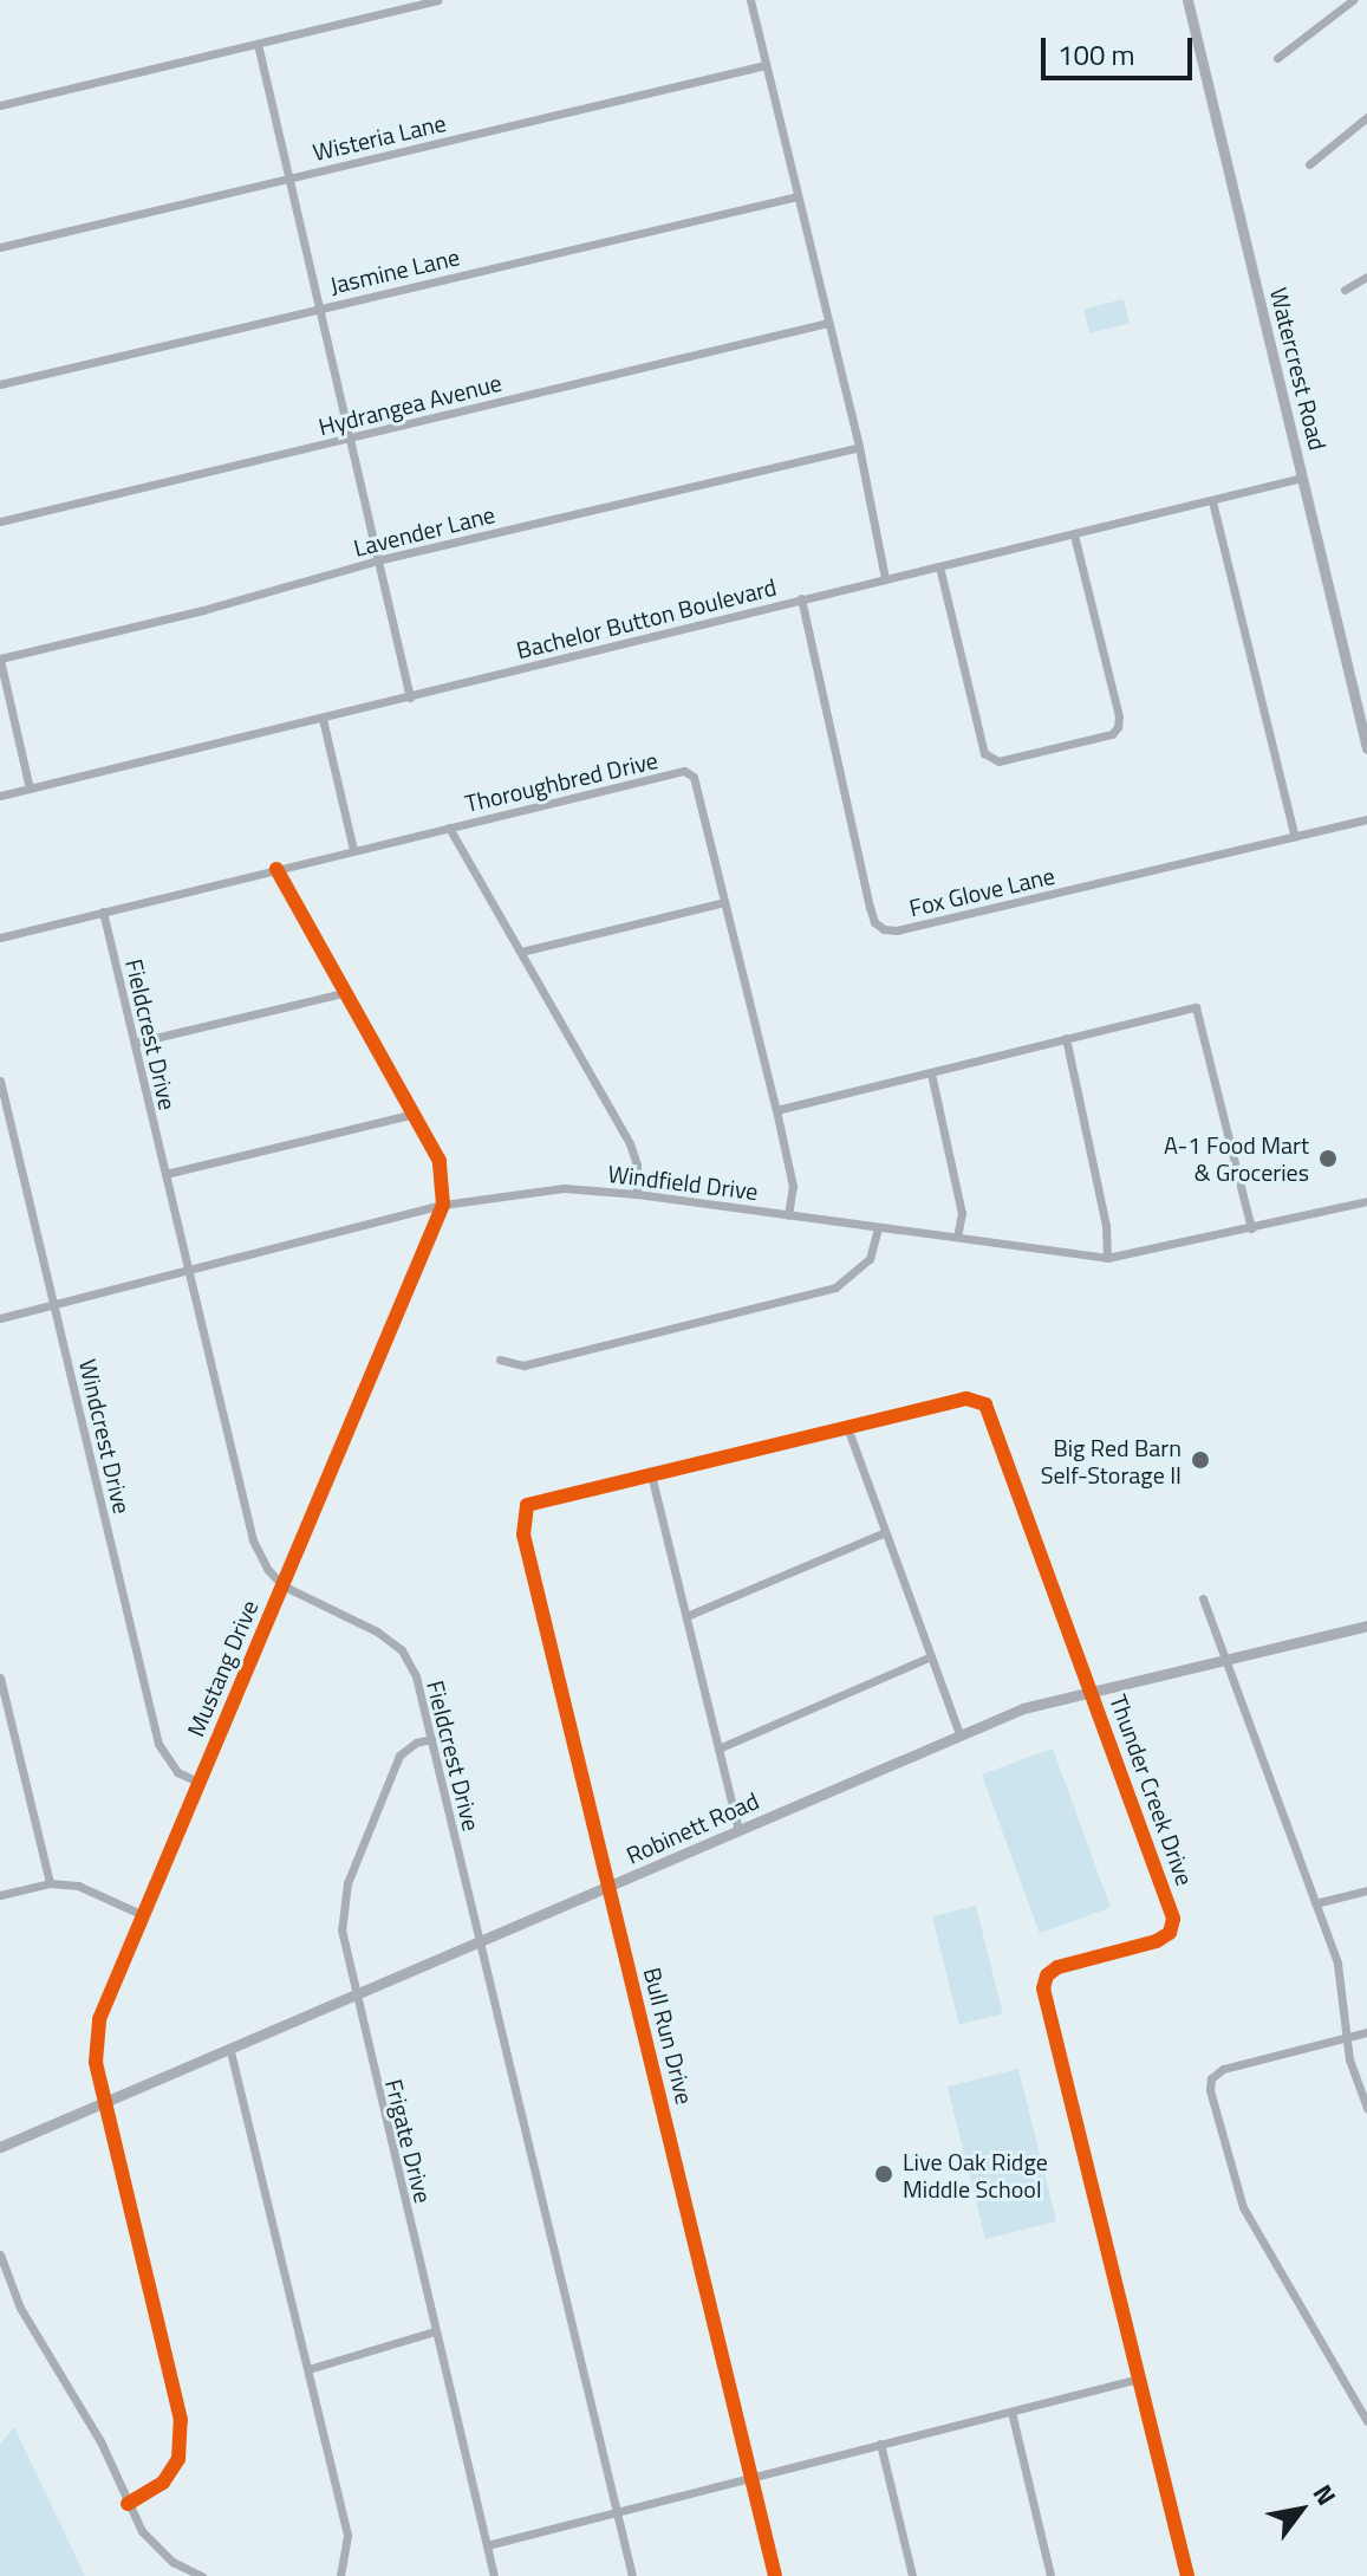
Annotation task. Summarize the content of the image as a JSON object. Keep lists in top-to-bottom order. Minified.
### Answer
{"streets":{"street":["Wisteria Lane","Jasmine Lane","Watercrest Road","Hydrangea Avenue","Lavender Lane","Bachelor Button Boulevard","Thoroughbred Drive","Fox Glove Lane","Fieldcrest Drive","Windfield Drive","Windcrest Drive","Mustang Drive","Thunder Creek Drive","Robinett Road","Bull Run Drive","Frigate Drive"]},"crossings":[["Watercrest Road","Bachelor Button Boulevard"],["Bachelor Button Boulevard","Fox Glove Lane"],["Thoroughbred Drive","Fieldcrest Drive"],["Thoroughbred Drive","Windfield Drive"],["Thoroughbred Drive","Mustang Drive"],["Fieldcrest Drive","Windfield Drive"],["Fieldcrest Drive","Mustang Drive"],["Fieldcrest Drive","Robinett Road"],["Fieldcrest Drive","Frigate Drive"],["Windfield Drive","Windcrest Drive"],["Windfield Drive","Mustang Drive"],["Windcrest Drive","Mustang Drive"],["Mustang Drive","Robinett Road"],["Thunder Creek Drive","Robinett Road"],["Thunder Creek Drive","Bull Run Drive"],["Robinett Road","Bull Run Drive"],["Robinett Road","Frigate Drive"]],"places":["A-1 Food Mart & Groceries","Big Red Barn Self-Storage II","Live Oak Ridge Middle School"],"scale_bar":"100 m","north":"top right"}
